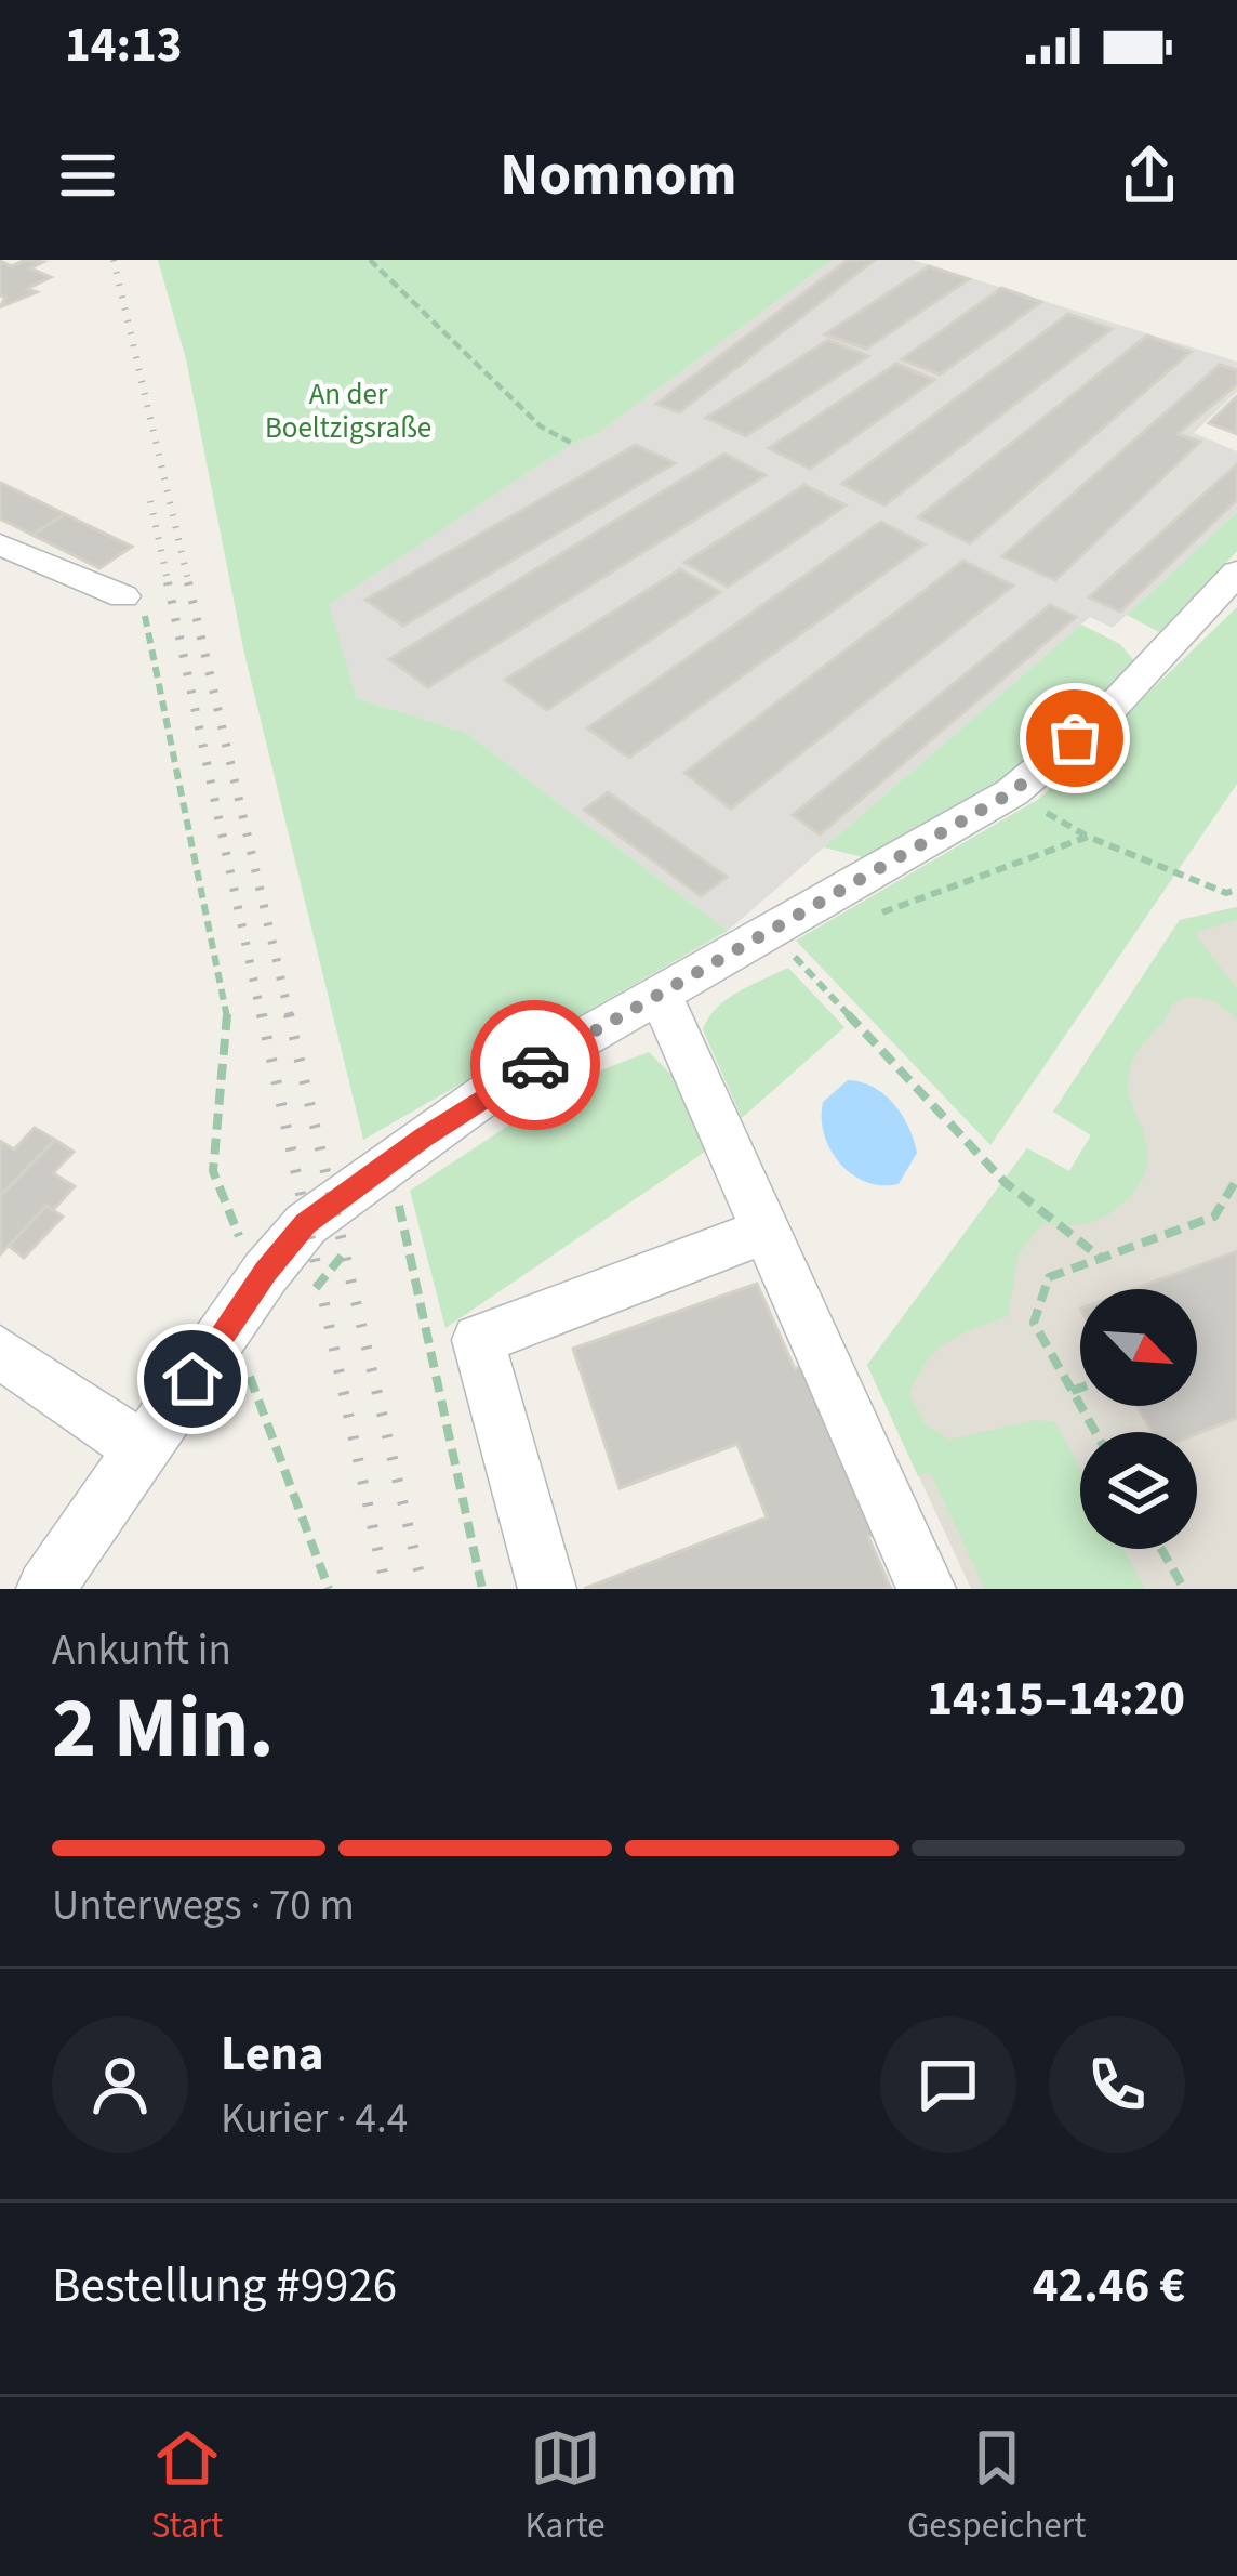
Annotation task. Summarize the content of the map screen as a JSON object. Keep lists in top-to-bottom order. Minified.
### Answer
{"parks":["An der Boeltzigsraße"],"north":"bottom right","page":{"status":"14:13","header":"Nomnom","heading":["2 Min.","Ankunft in","14:15–14:20"],"panel":["Lena","Kurier · 4.4","Bestellung #9926","42.46 €"],"bar":"Unterwegs · 70 m","tabs":["Start","Karte","Gespeichert"]}}
